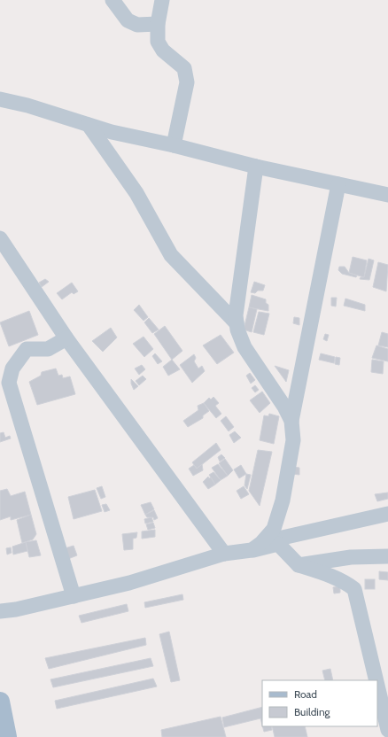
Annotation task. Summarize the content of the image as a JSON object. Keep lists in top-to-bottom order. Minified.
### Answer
{"legend":["Road","Building"]}
